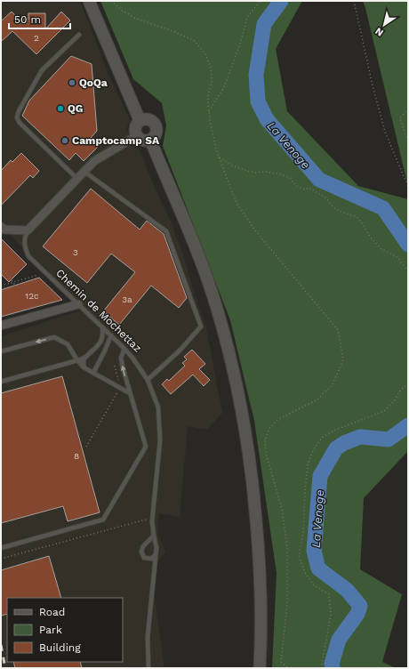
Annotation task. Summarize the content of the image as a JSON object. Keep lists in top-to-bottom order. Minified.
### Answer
{"streets":{"lane":["Chemin de Mochettaz"]},"water":["La Venoge"],"places":["QoQa","QG","Camptocamp SA"],"house_numbers":["2","3","12c","3a","8"],"legend":["Road","Park","Building"],"scale_bar":"50 m","north":"bottom left"}
